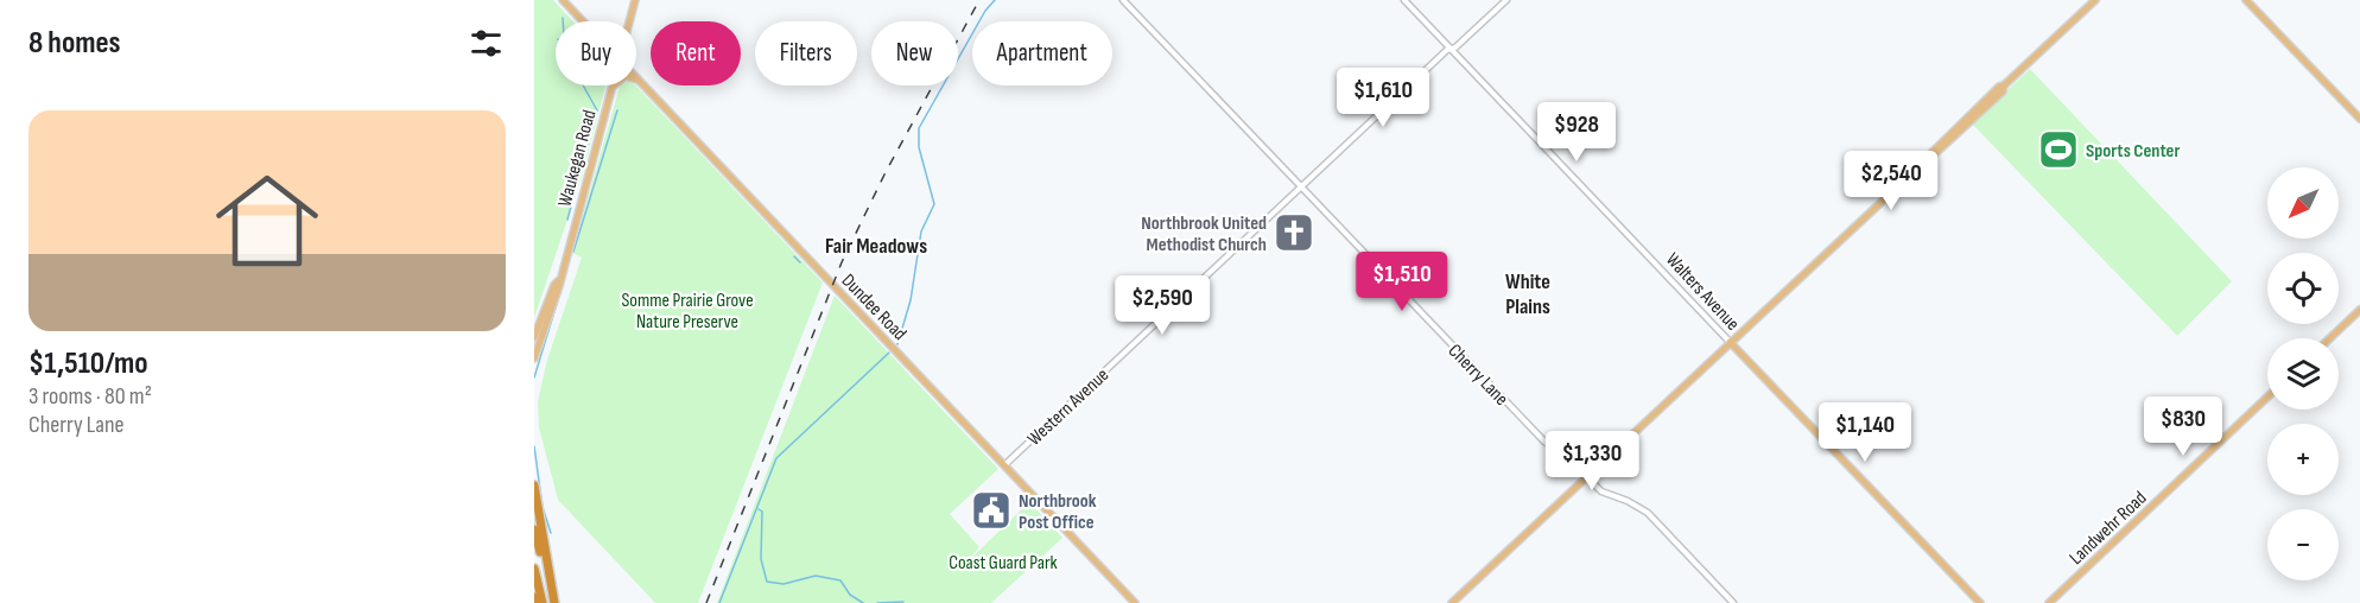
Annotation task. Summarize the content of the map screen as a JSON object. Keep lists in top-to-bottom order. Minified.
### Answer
{"streets":{"main road":["Waukegan Road","Walters Avenue","Dundee Road","Landwehr Road"],"street":["Cherry Lane","Western Avenue"]},"crossings":[["Walters Avenue","Western Avenue"],["Dundee Road","Western Avenue"],["Cherry Lane","Western Avenue"]],"districts":["Fair Meadows","White Plains"],"parks":["Somme Prairie Grove Nature Preserve","Coast Guard Park"],"places":{"sports":["Sports Center"],"church":["Northbrook United Methodist Church"],"public building":["Northbrook Post Office"]},"north":"bottom left","page":{"heading":"8 homes","chip":["Buy","Rent","Filters","New","Apartment"],"price":["$1,610","$928","$2,540","$1,510","$2,590","$830","$1,140","$1,330"],"list":[{"name":"$1,510/mo","note":"3 rooms · 80 m² · Cherry Lane"}],"map_buttons":["+","−"]}}
